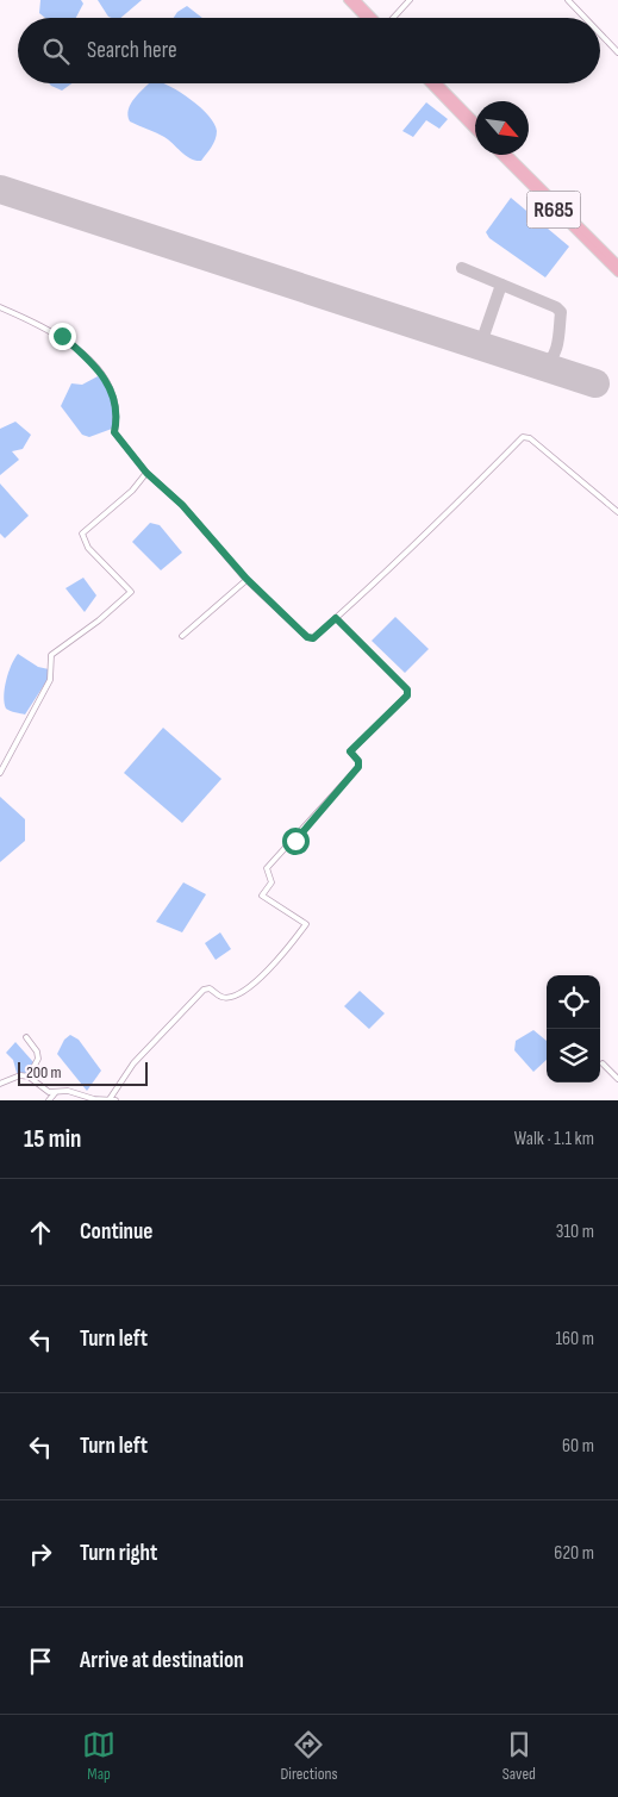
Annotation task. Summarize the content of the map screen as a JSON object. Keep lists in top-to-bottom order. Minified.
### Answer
{"streets":{"main road":["R685"]},"scale_bar":"200 m","north":"bottom right","page":{"search":"Search here","scale":"200 m","heading":["15 min","Walk · 1.1 km"],"list":[["Continue","310 m"],["Turn left","160 m"],["Turn left","60 m"],["Turn right","620 m"],"Arrive at destination"],"nav":["Map","Directions","Saved"]}}
